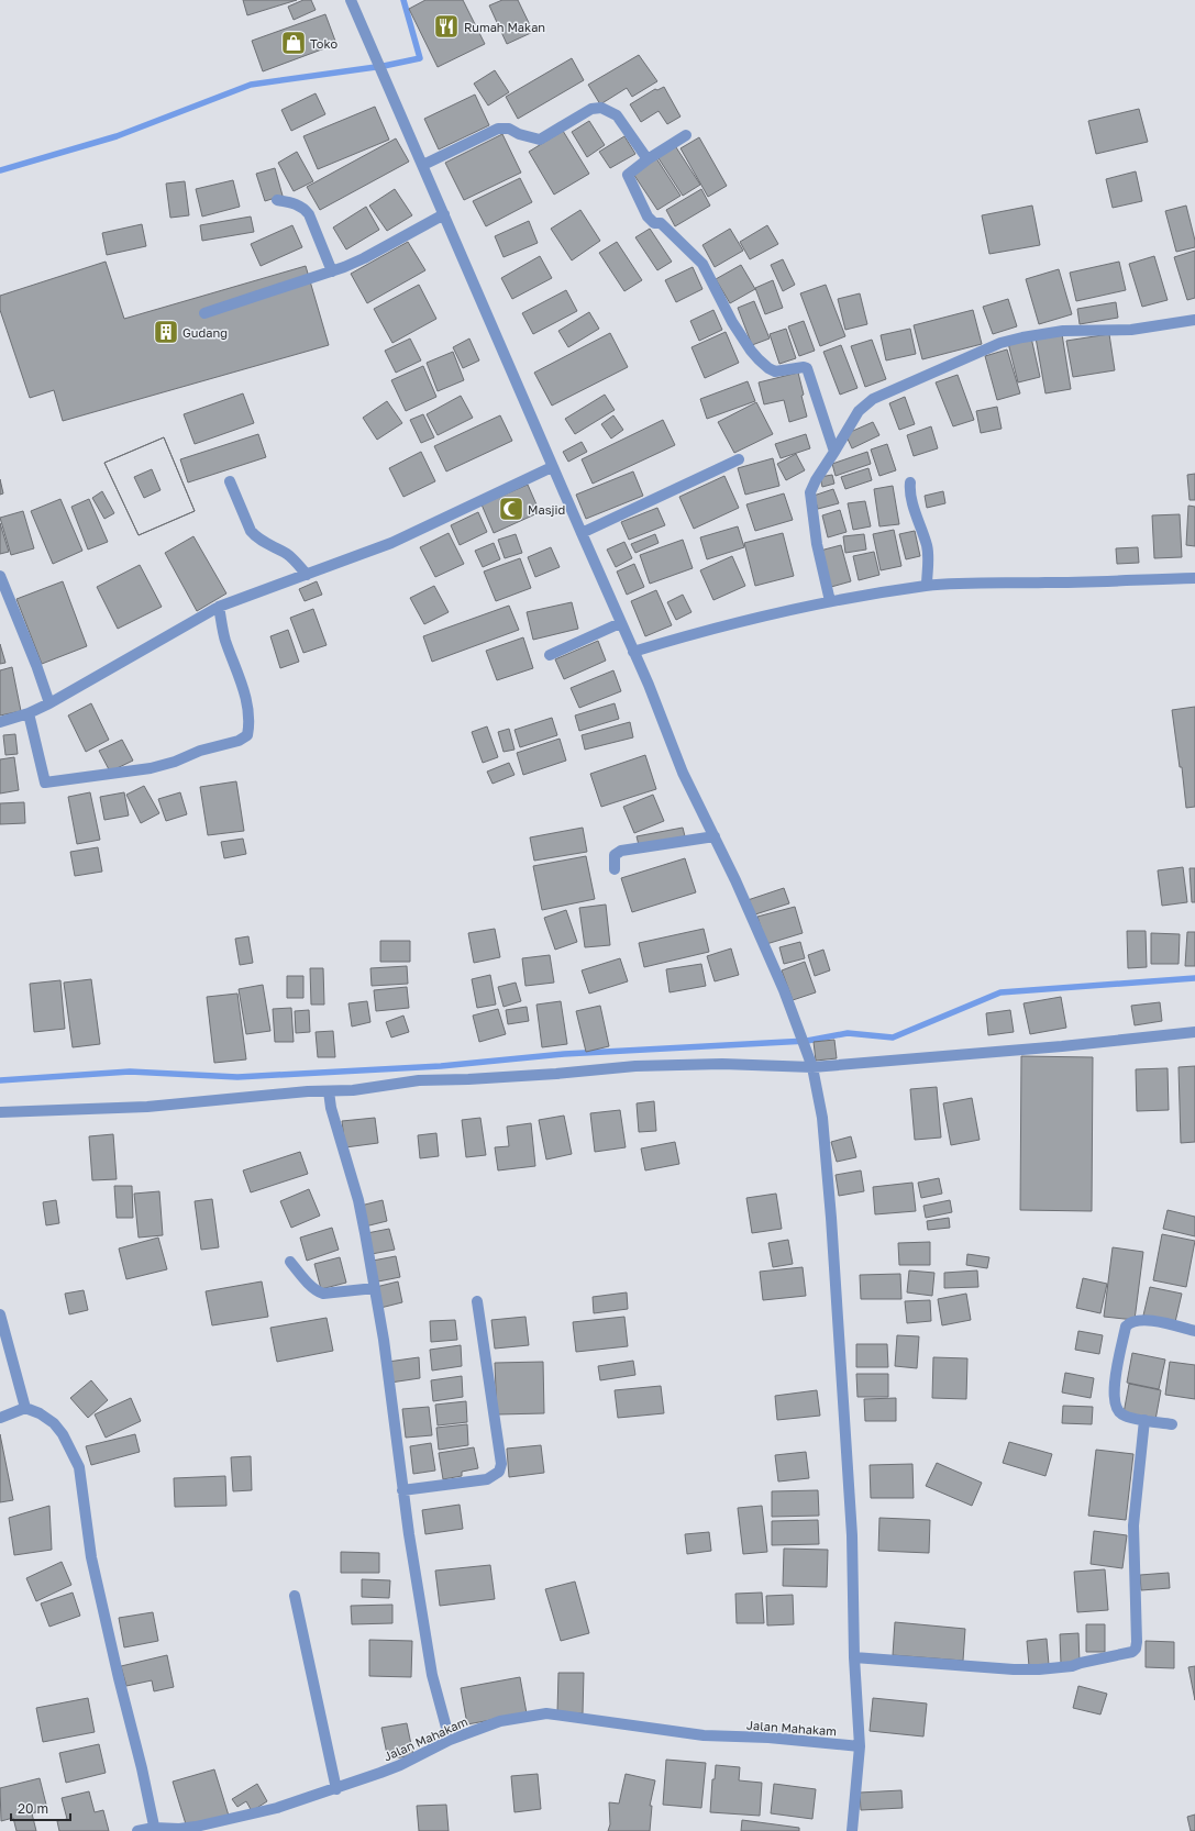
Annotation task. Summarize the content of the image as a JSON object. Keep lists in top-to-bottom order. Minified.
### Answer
{"streets":{"street":["Jalan Mahakam"]},"places":{"restaurant":["Rumah Makan"],"shop":["Toko"],"building":["Gudang"],"mosque":["Masjid"]},"scale_bar":"20 m"}
